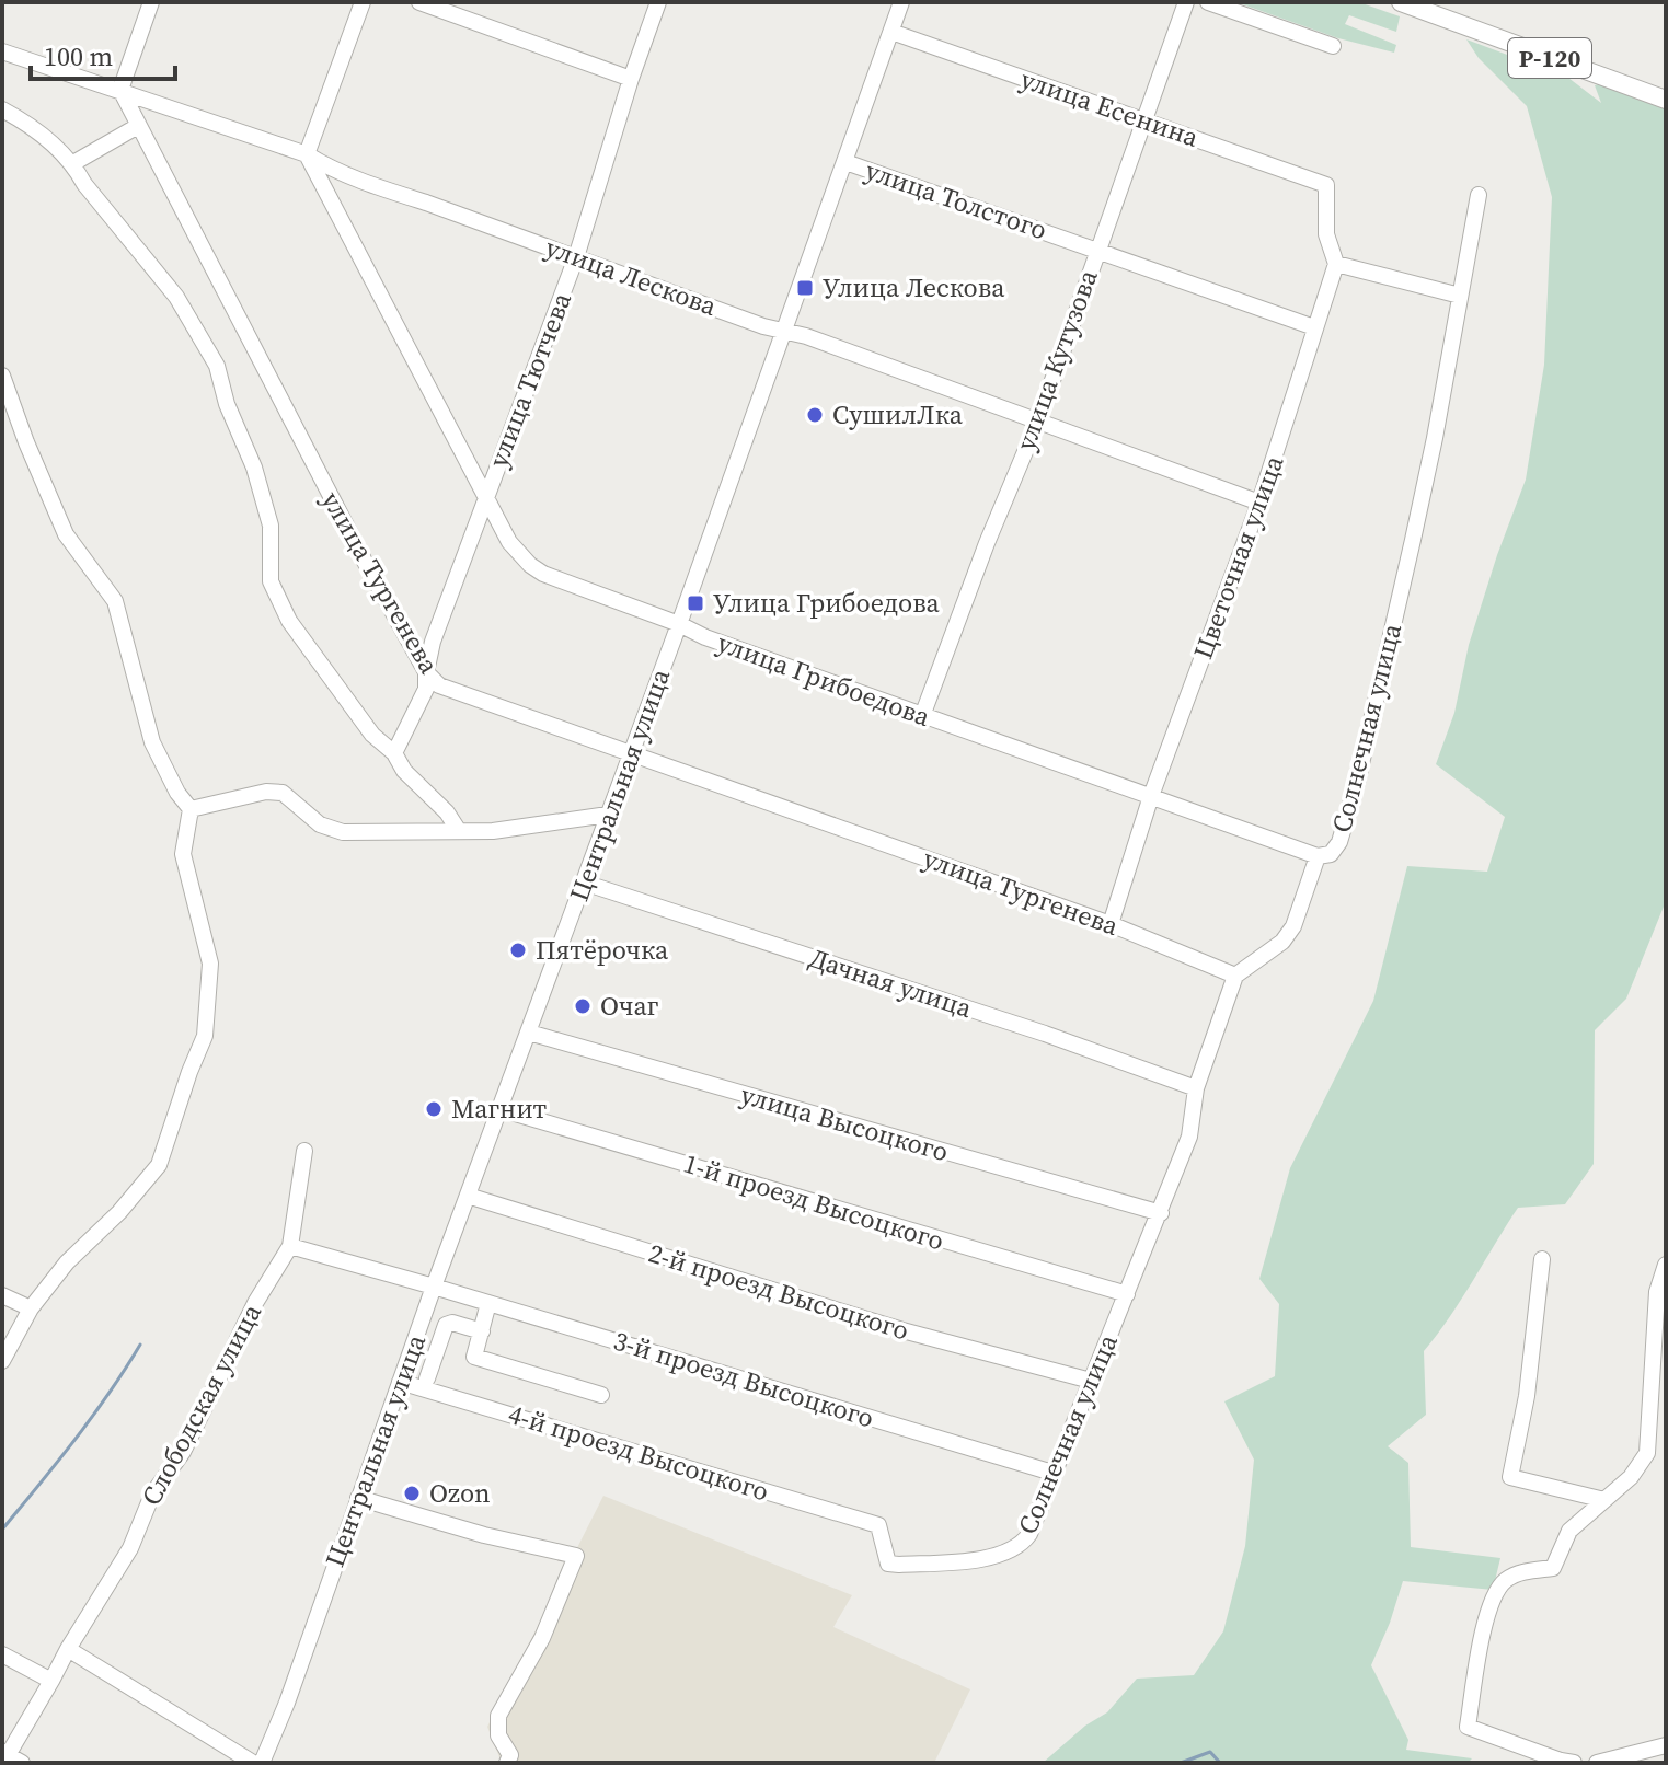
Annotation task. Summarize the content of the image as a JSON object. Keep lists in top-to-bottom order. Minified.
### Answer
{"streets":{"main road":["Р-120"],"street":["улица Есенина","улица Толстого","улица Лескова","улица Кутузова","улица Тютчева","Цветочная улица","улица Тургенева","улица Грибоедова","Солнечная улица","Центральная улица","Дачная улица","улица Высоцкого","1-й проезд Высоцкого","2-й проезд Высоцкого","3-й проезд Высоцкого","Слободская улица","4-й проезд Высоцкого"]},"crossings":[["улица Есенина","улица Кутузова"],["улица Есенина","Цветочная улица"],["улица Есенина","Центральная улица"],["улица Толстого","улица Кутузова"],["улица Толстого","Цветочная улица"],["улица Толстого","Центральная улица"],["улица Лескова","улица Кутузова"],["улица Лескова","улица Тютчева"],["улица Лескова","Цветочная улица"],["улица Лескова","улица Тургенева"],["улица Лескова","улица Грибоедова"],["улица Лескова","Центральная улица"],["улица Кутузова","улица Грибоедова"],["улица Тютчева","улица Тургенева"],["улица Тютчева","улица Грибоедова"],["Цветочная улица","улица Тургенева"],["Цветочная улица","улица Грибоедова"],["улица Тургенева","Солнечная улица"],["улица Тургенева","Центральная улица"],["улица Грибоедова","Солнечная улица"],["улица Грибоедова","Центральная улица"],["Солнечная улица","улица Высоцкого"],["Солнечная улица","1-й проезд Высоцкого"],["Солнечная улица","2-й проезд Высоцкого"],["Солнечная улица","3-й проезд Высоцкого"],["Солнечная улица","4-й проезд Высоцкого"],["Центральная улица","Дачная улица"],["Центральная улица","улица Высоцкого"],["Центральная улица","1-й проезд Высоцкого"],["Центральная улица","2-й проезд Высоцкого"],["Центральная улица","3-й проезд Высоцкого"],["Центральная улица","4-й проезд Высоцкого"],["3-й проезд Высоцкого","Слободская улица"]],"places":{"transit":["Улица Лескова","Улица Грибоедова"],"other":["СушилЛка","Пятёрочка","Очаг","Магнит","Ozon"]},"scale_bar":"100 m"}
